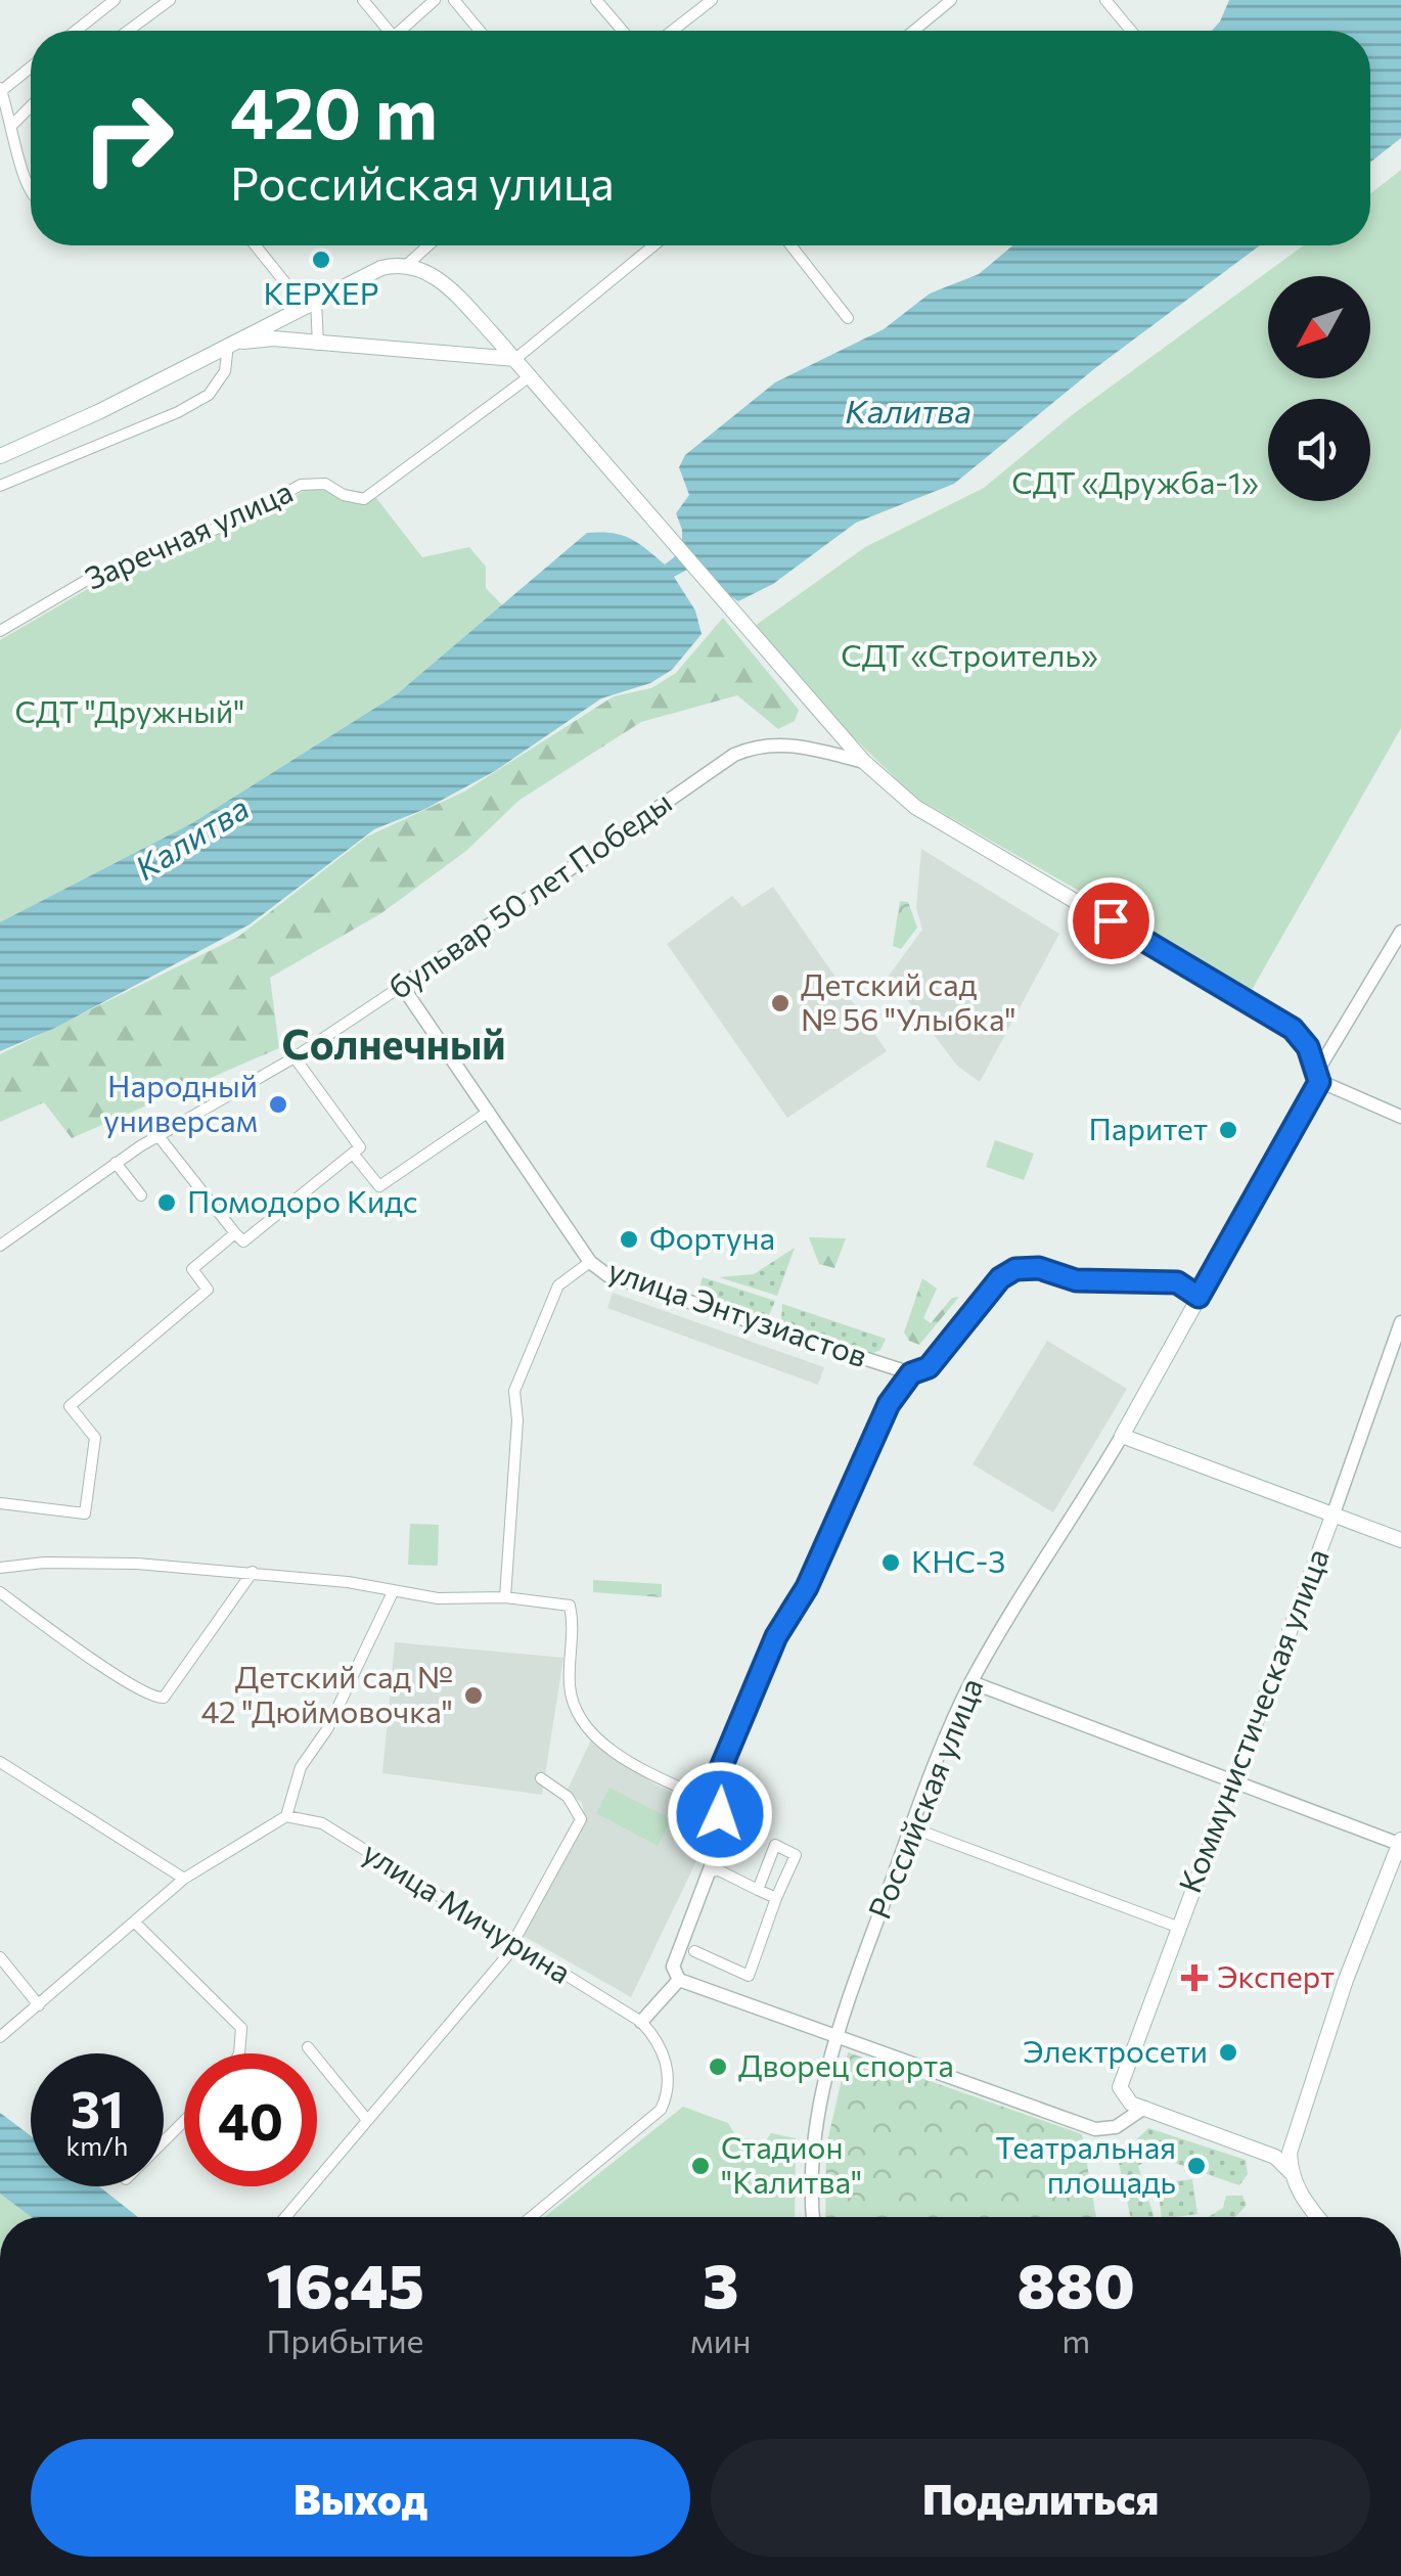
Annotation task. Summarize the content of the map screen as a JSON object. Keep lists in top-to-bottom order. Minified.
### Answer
{"streets":{"main road":["Коммунистическая улица","Российская улица"],"street":["Заречная улица","бульвар 50 лет Победы","улица Энтузиастов","улица Мичурина"]},"crossings":[["бульвар 50 лет Победы","улица Энтузиастов"]],"districts":["Солнечный"],"water":["Калитва"],"parks":["СДТ «Дружба-1»","СДТ «Строитель»","СДТ \"Дружный\""],"places":{"other":["КЕРХЕР","Детский сад № 56 \"Улыбка\"","Народный универсам","Паритет","Помодоро Кидс","Фортуна","КНС-3","Детский сад № 42 \"Дюймовочка\"","Электросети","Дворец спорта","Стадион \"Калитва\"","Театральная площадь"],"health":["Эксперт"]},"north":"bottom left","page":{"turn":["420 m","Российская улица"],"speed":"31 km/h","limit":"40","eta":["16:45","Прибытие","3","мин","880","m"],"buttons":["Выход","Поделиться"]}}
